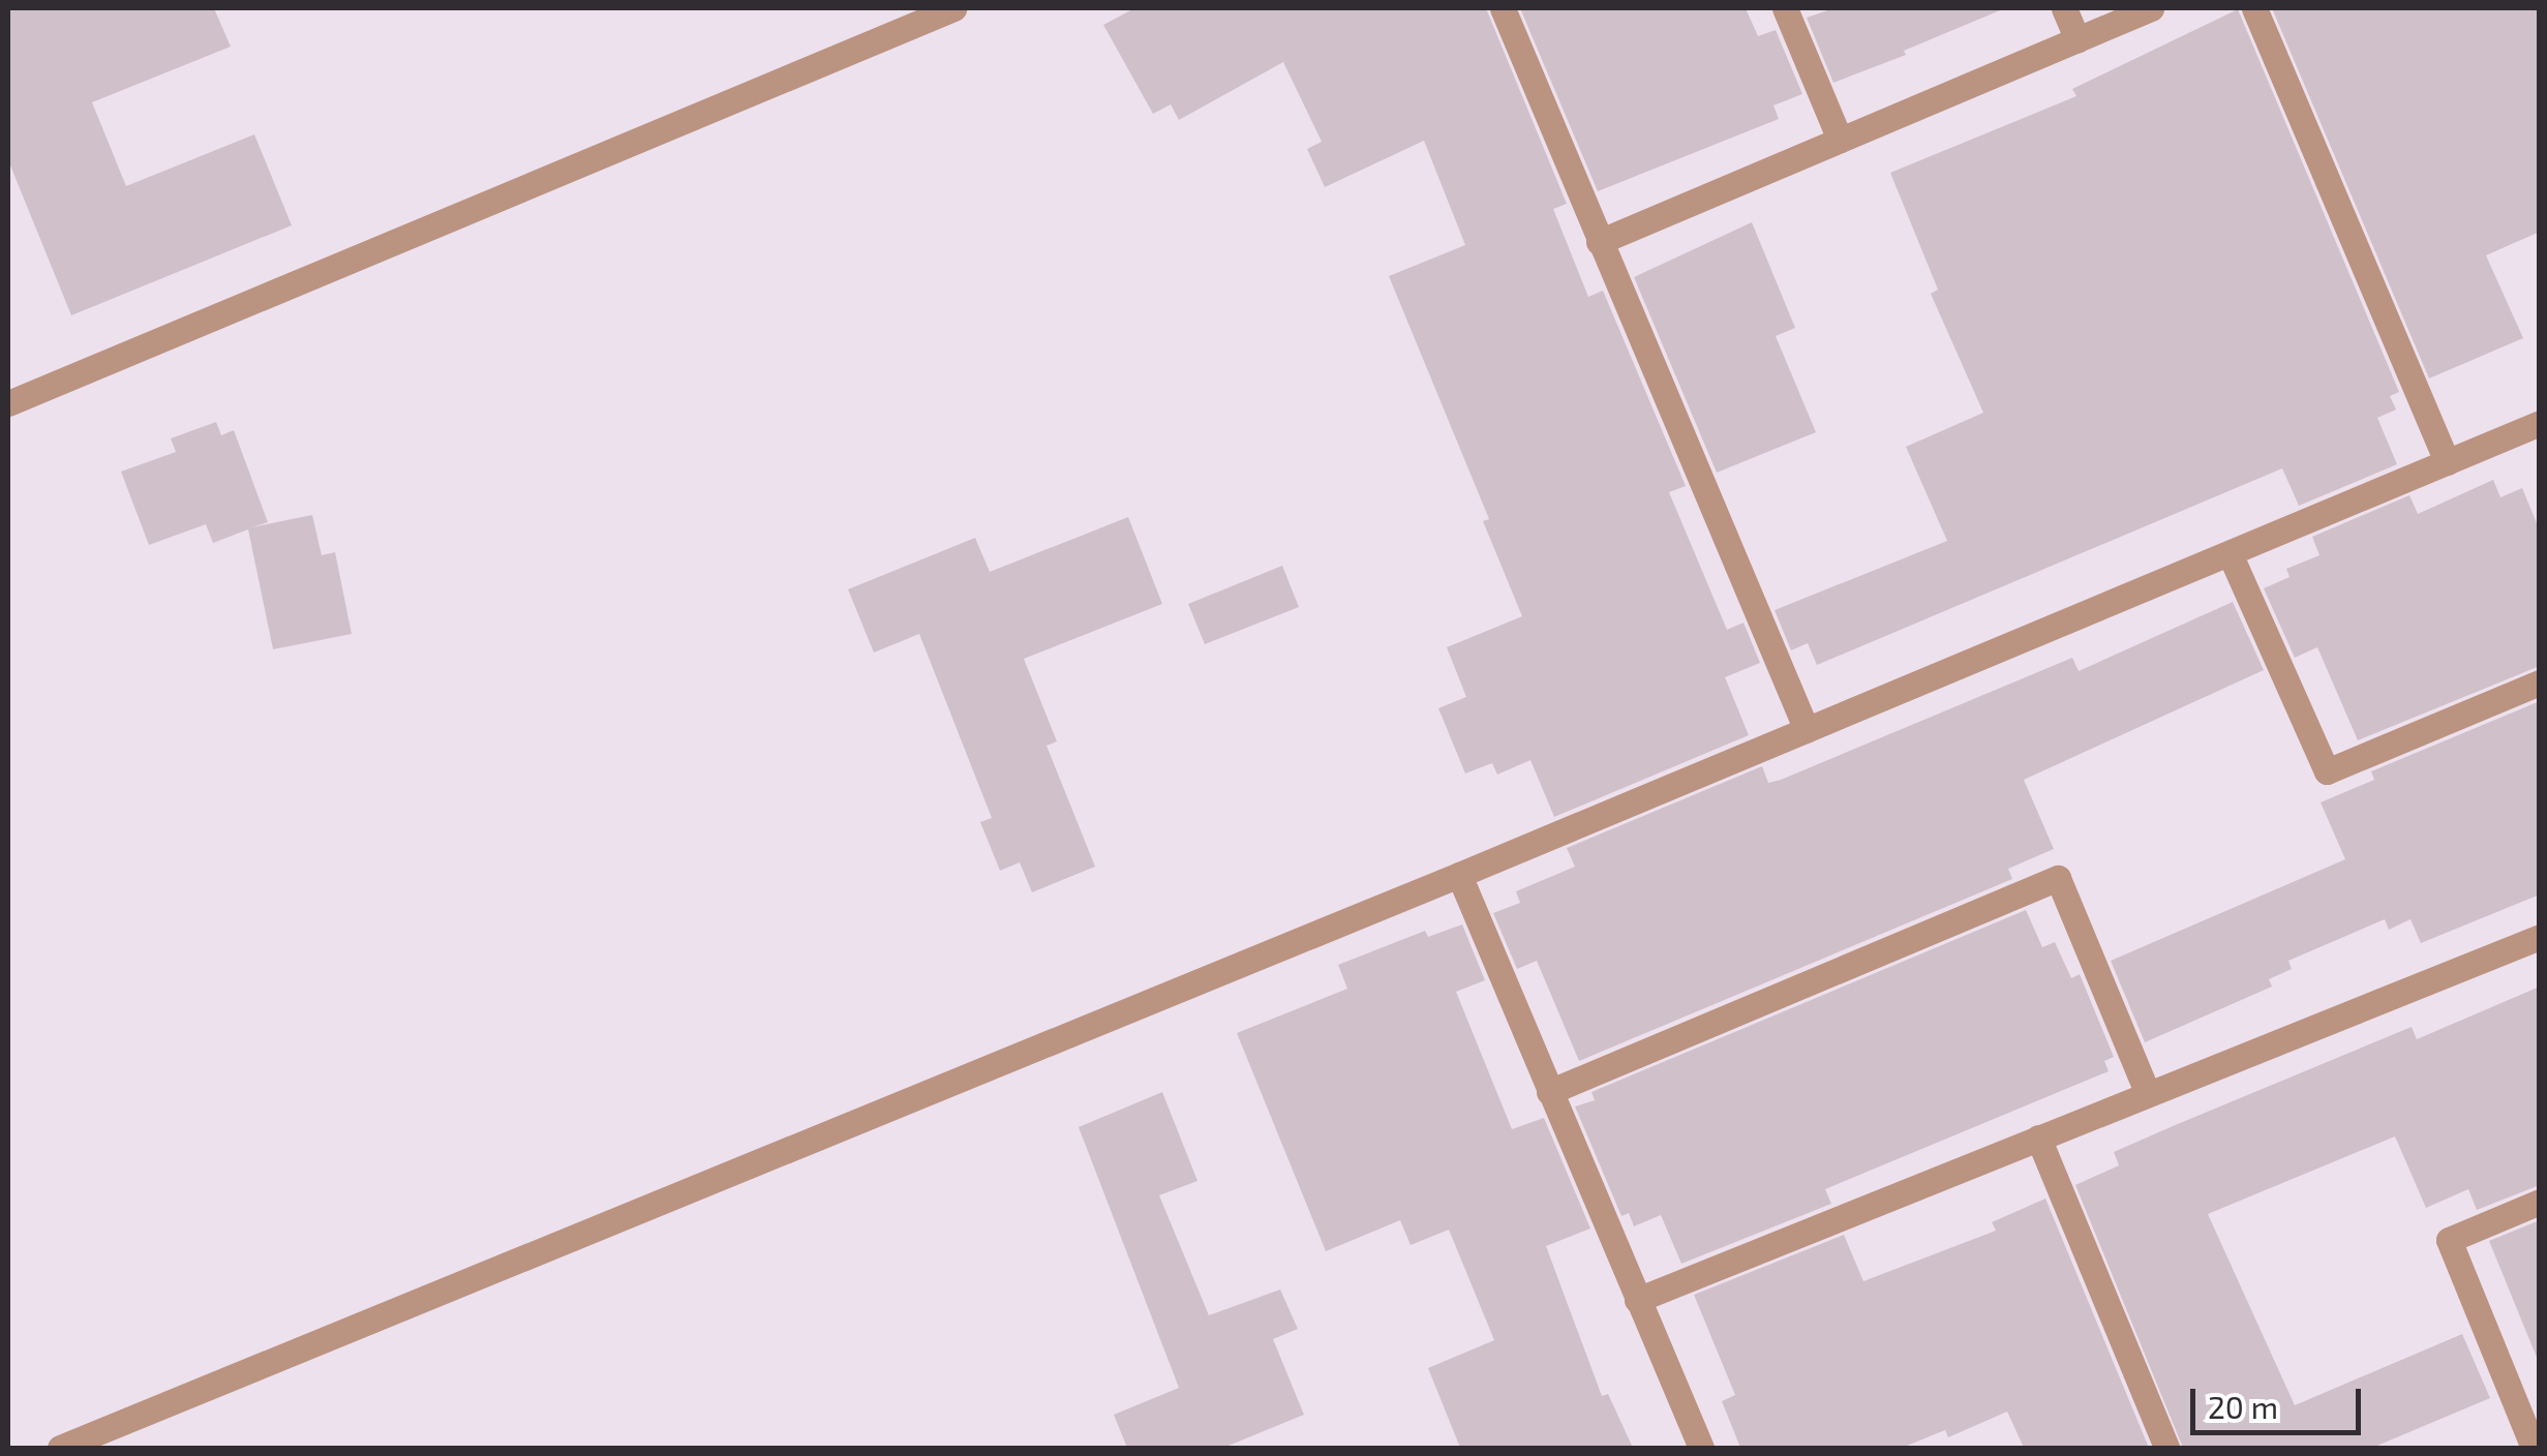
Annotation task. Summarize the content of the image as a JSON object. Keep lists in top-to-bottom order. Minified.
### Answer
{"scale_bar":"20 m"}
